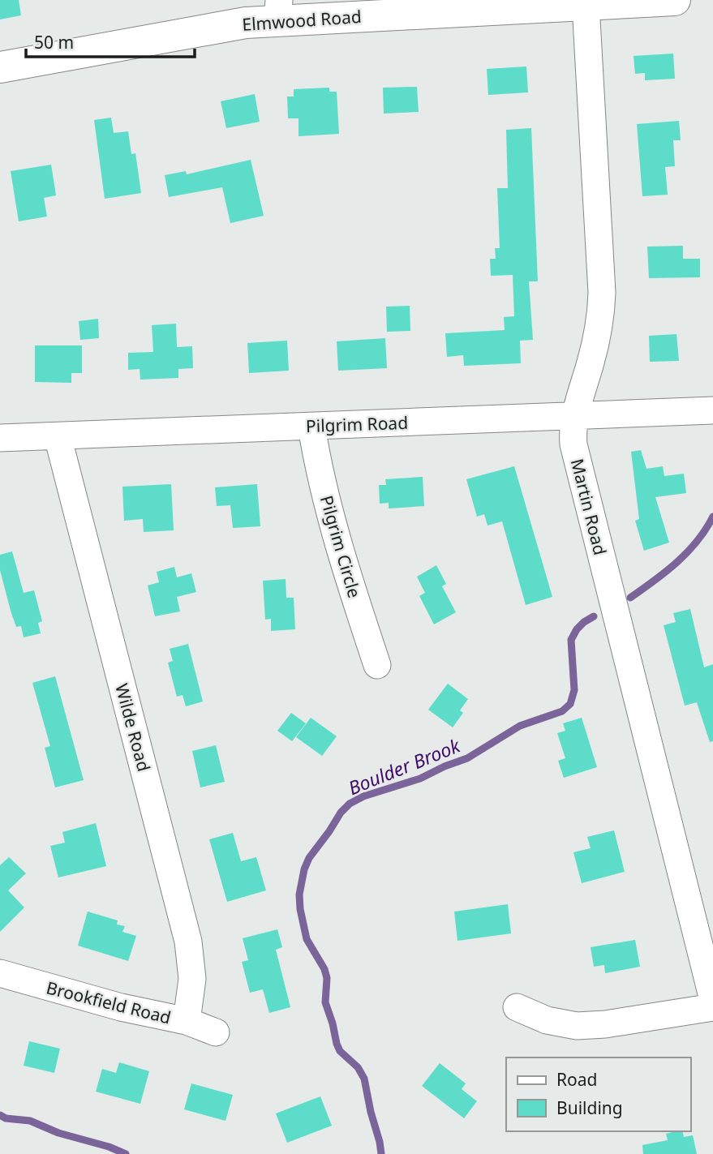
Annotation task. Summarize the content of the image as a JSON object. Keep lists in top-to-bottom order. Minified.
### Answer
{"streets":{"street":["Elmwood Road","Pilgrim Road","Martin Road","Pilgrim Circle","Wilde Road","Brookfield Road"]},"crossings":[["Elmwood Road","Martin Road"],["Pilgrim Road","Martin Road"],["Pilgrim Road","Pilgrim Circle"],["Pilgrim Road","Wilde Road"],["Wilde Road","Brookfield Road"]],"water":["Boulder Brook"],"legend":["Road","Building"],"scale_bar":"50 m"}
